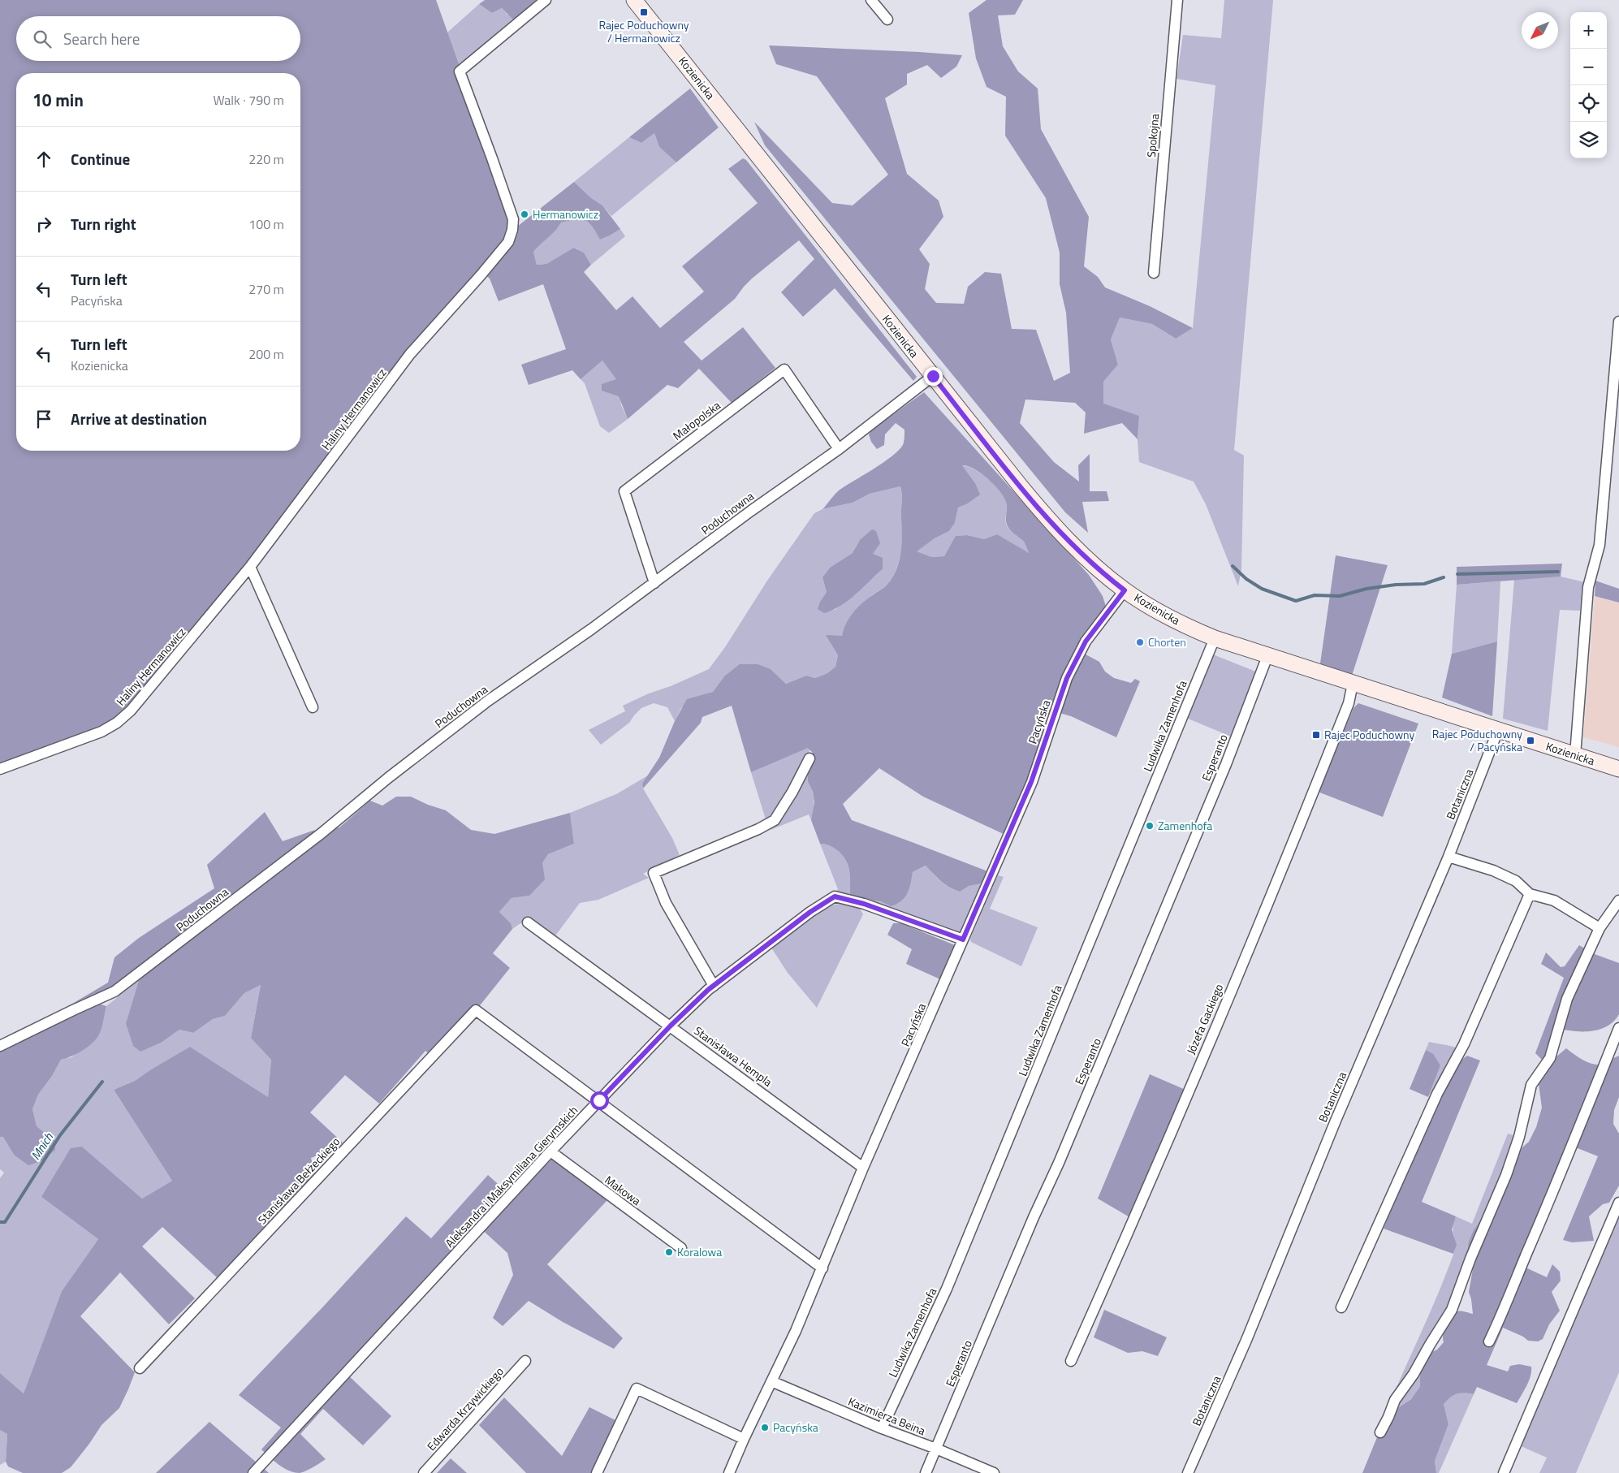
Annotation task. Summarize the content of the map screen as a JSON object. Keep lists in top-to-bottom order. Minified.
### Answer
{"streets":{"main road":["Kozienicka"],"street":["Spokojna","Haliny Hermanowicz","Małopolska","Poduchowna","Pacyńska","Ludwika Zamenhofa","Esperanto","Botaniczna","Józefa Gackiego","Stanisława Hempla","Aleksandra i Maksymiliana Gierymskich","Stanisława Bełżeckiego","Makowa","Edwarda Krzywickiego","Kazimierza Beina"]},"crossings":[["Kozienicka","Poduchowna"],["Kozienicka","Pacyńska"],["Kozienicka","Ludwika Zamenhofa"],["Kozienicka","Esperanto"],["Kozienicka","Botaniczna"],["Kozienicka","Józefa Gackiego"],["Małopolska","Poduchowna"],["Pacyńska","Stanisława Hempla"],["Pacyńska","Aleksandra i Maksymiliana Gierymskich"],["Pacyńska","Kazimierza Beina"],["Ludwika Zamenhofa","Kazimierza Beina"],["Esperanto","Kazimierza Beina"],["Stanisława Hempla","Aleksandra i Maksymiliana Gierymskich"],["Aleksandra i Maksymiliana Gierymskich","Stanisława Bełżeckiego"],["Aleksandra i Maksymiliana Gierymskich","Makowa"]],"water":["Mnich"],"places":{"transit":["Rajec Poduchowny / Hermanowicz","Rajec Poduchowny","Rajec Poduchowny / Pacyńska"],"other":["Hermanowicz","Chorten","Zamenhofa","Koralowa","Pacyńska"]},"north":"bottom left","page":{"map_buttons":["+","−"],"search":"Search here","heading":["10 min","Walk · 790 m"],"list":[["Continue","220 m"],["Turn right","100 m"],["Turn left","Pacyńska","270 m"],["Turn left","Kozienicka","200 m"],"Arrive at destination"]}}
